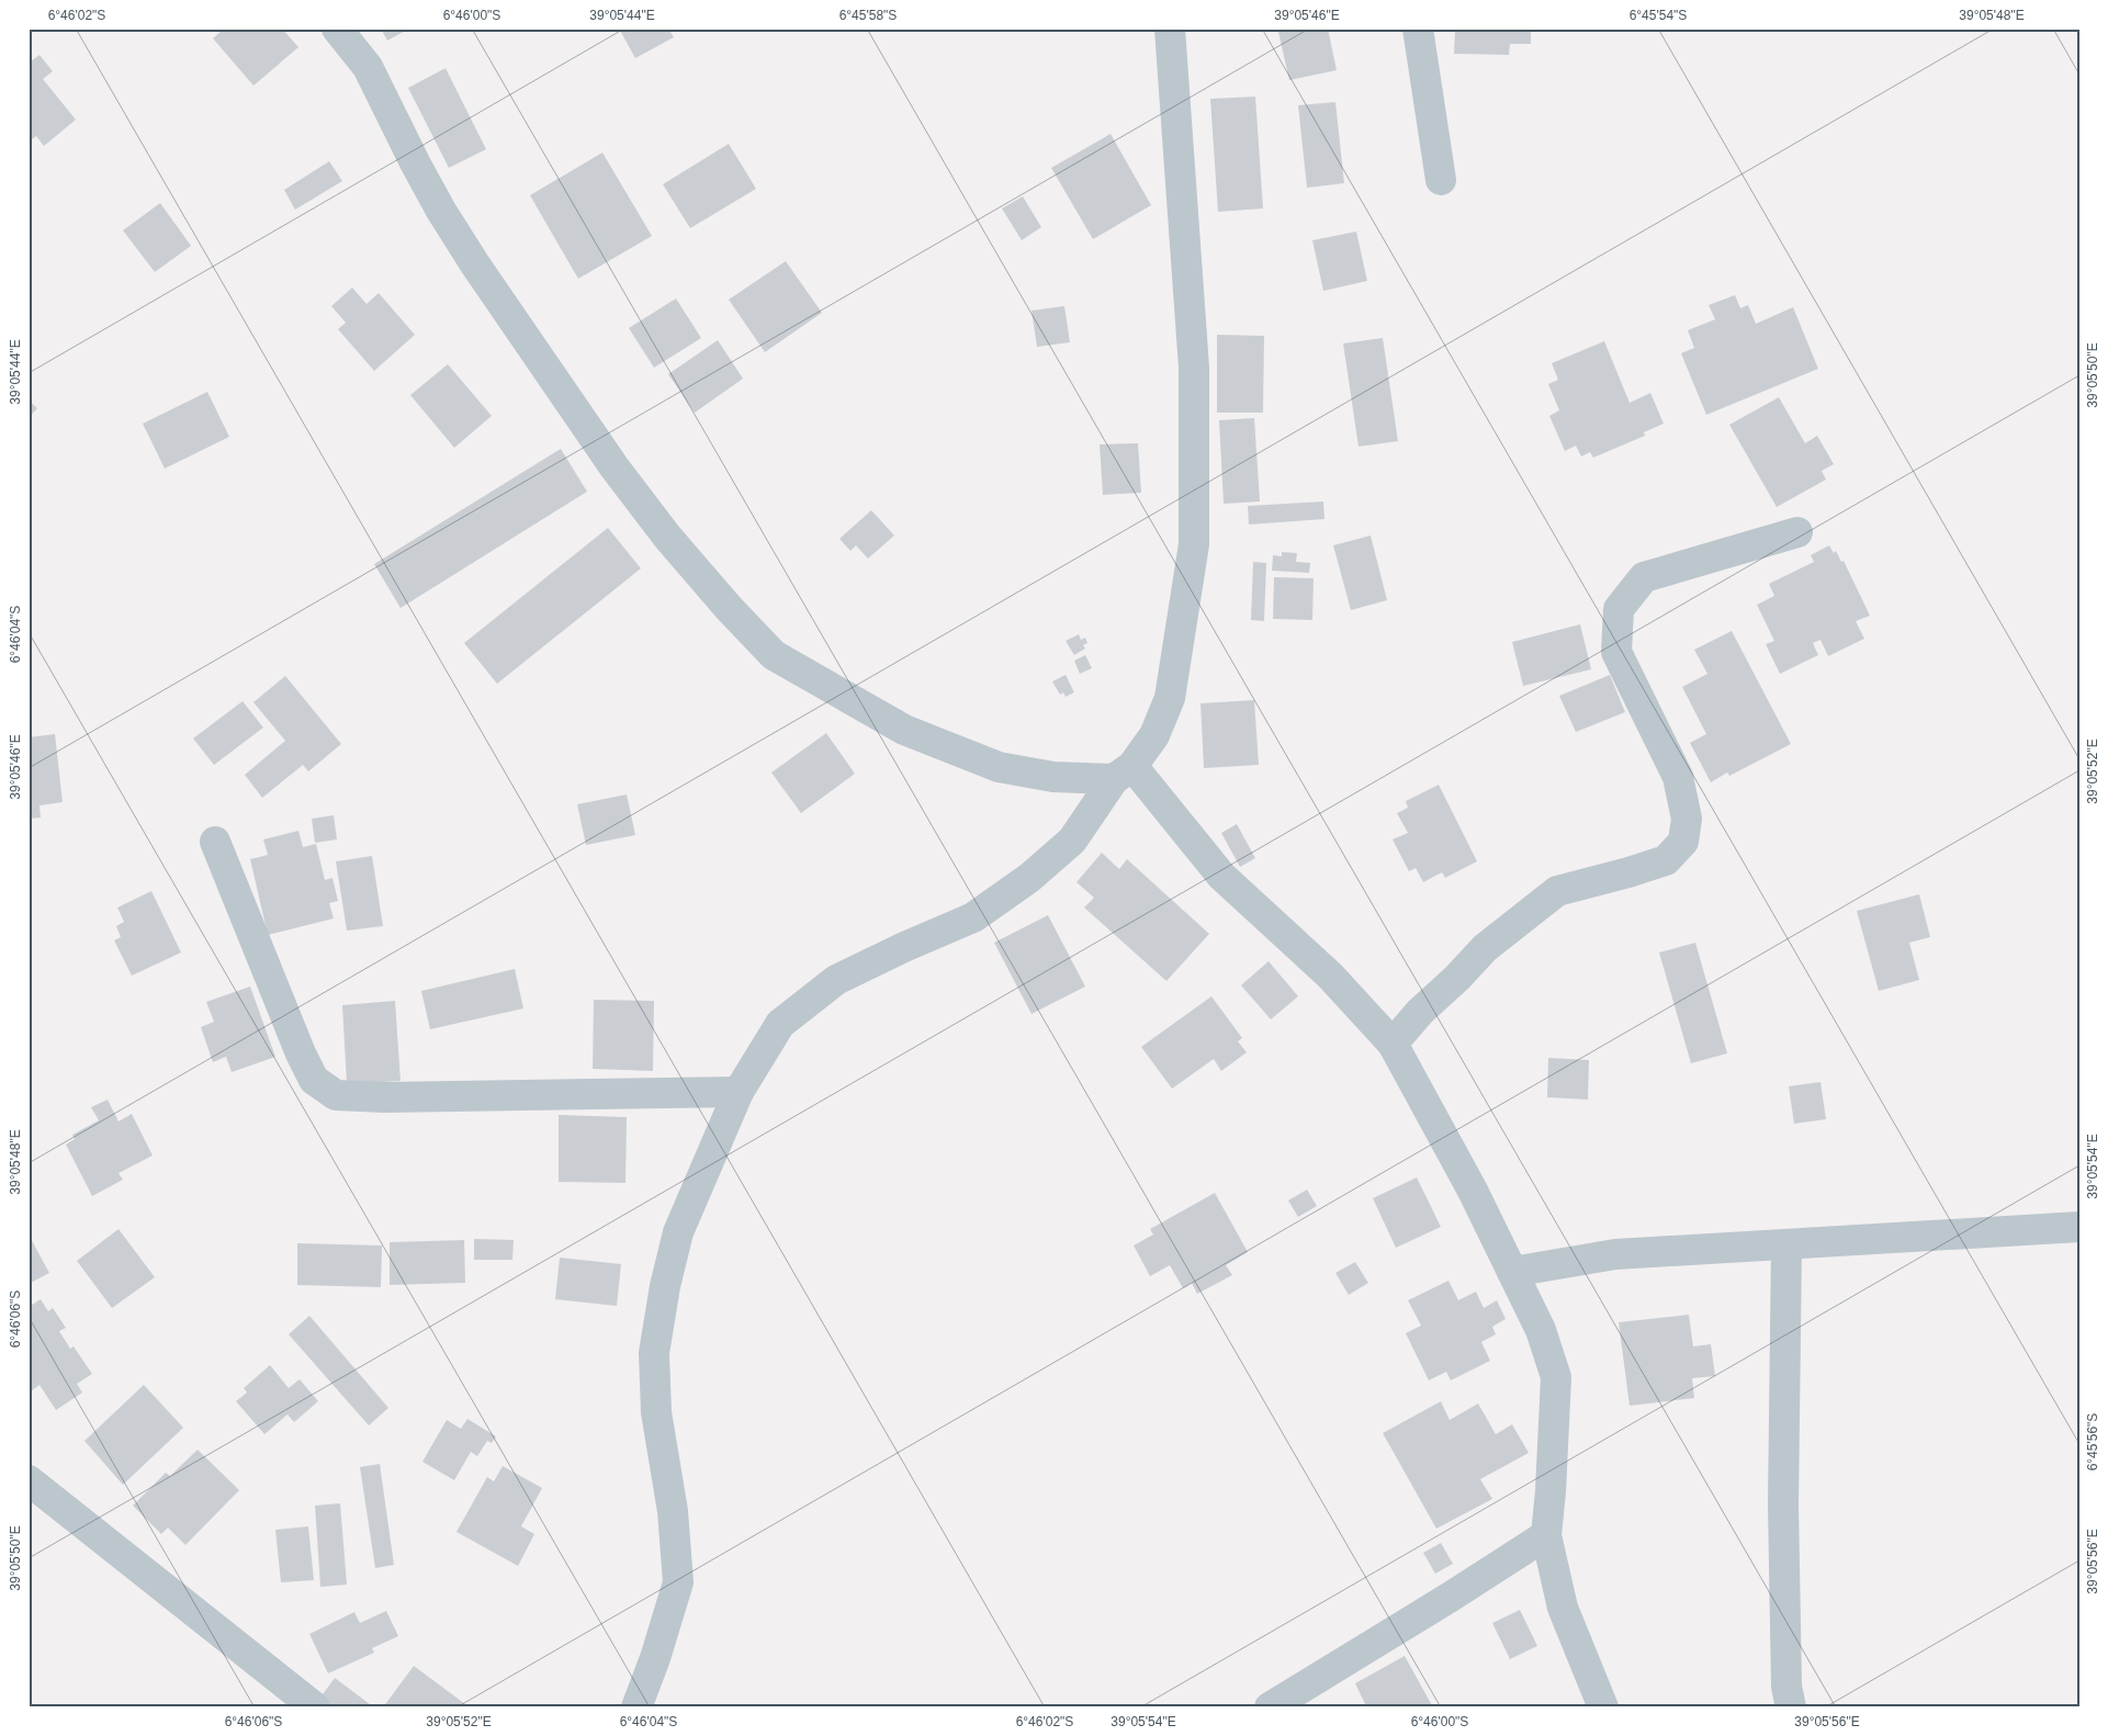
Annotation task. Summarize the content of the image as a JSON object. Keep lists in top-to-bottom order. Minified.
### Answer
{"coordinates":["6°46'02\"S","6°46'00\"S","39°05'44\"E","6°45'58\"S","39°05'46\"E","6°45'54\"S","39°05'48\"E","39°05'50\"E","6°46'04\"S","39°05'52\"E","39°05'54\"E","6°46'06\"S","6°45'56\"S","39°05'56\"E"]}
